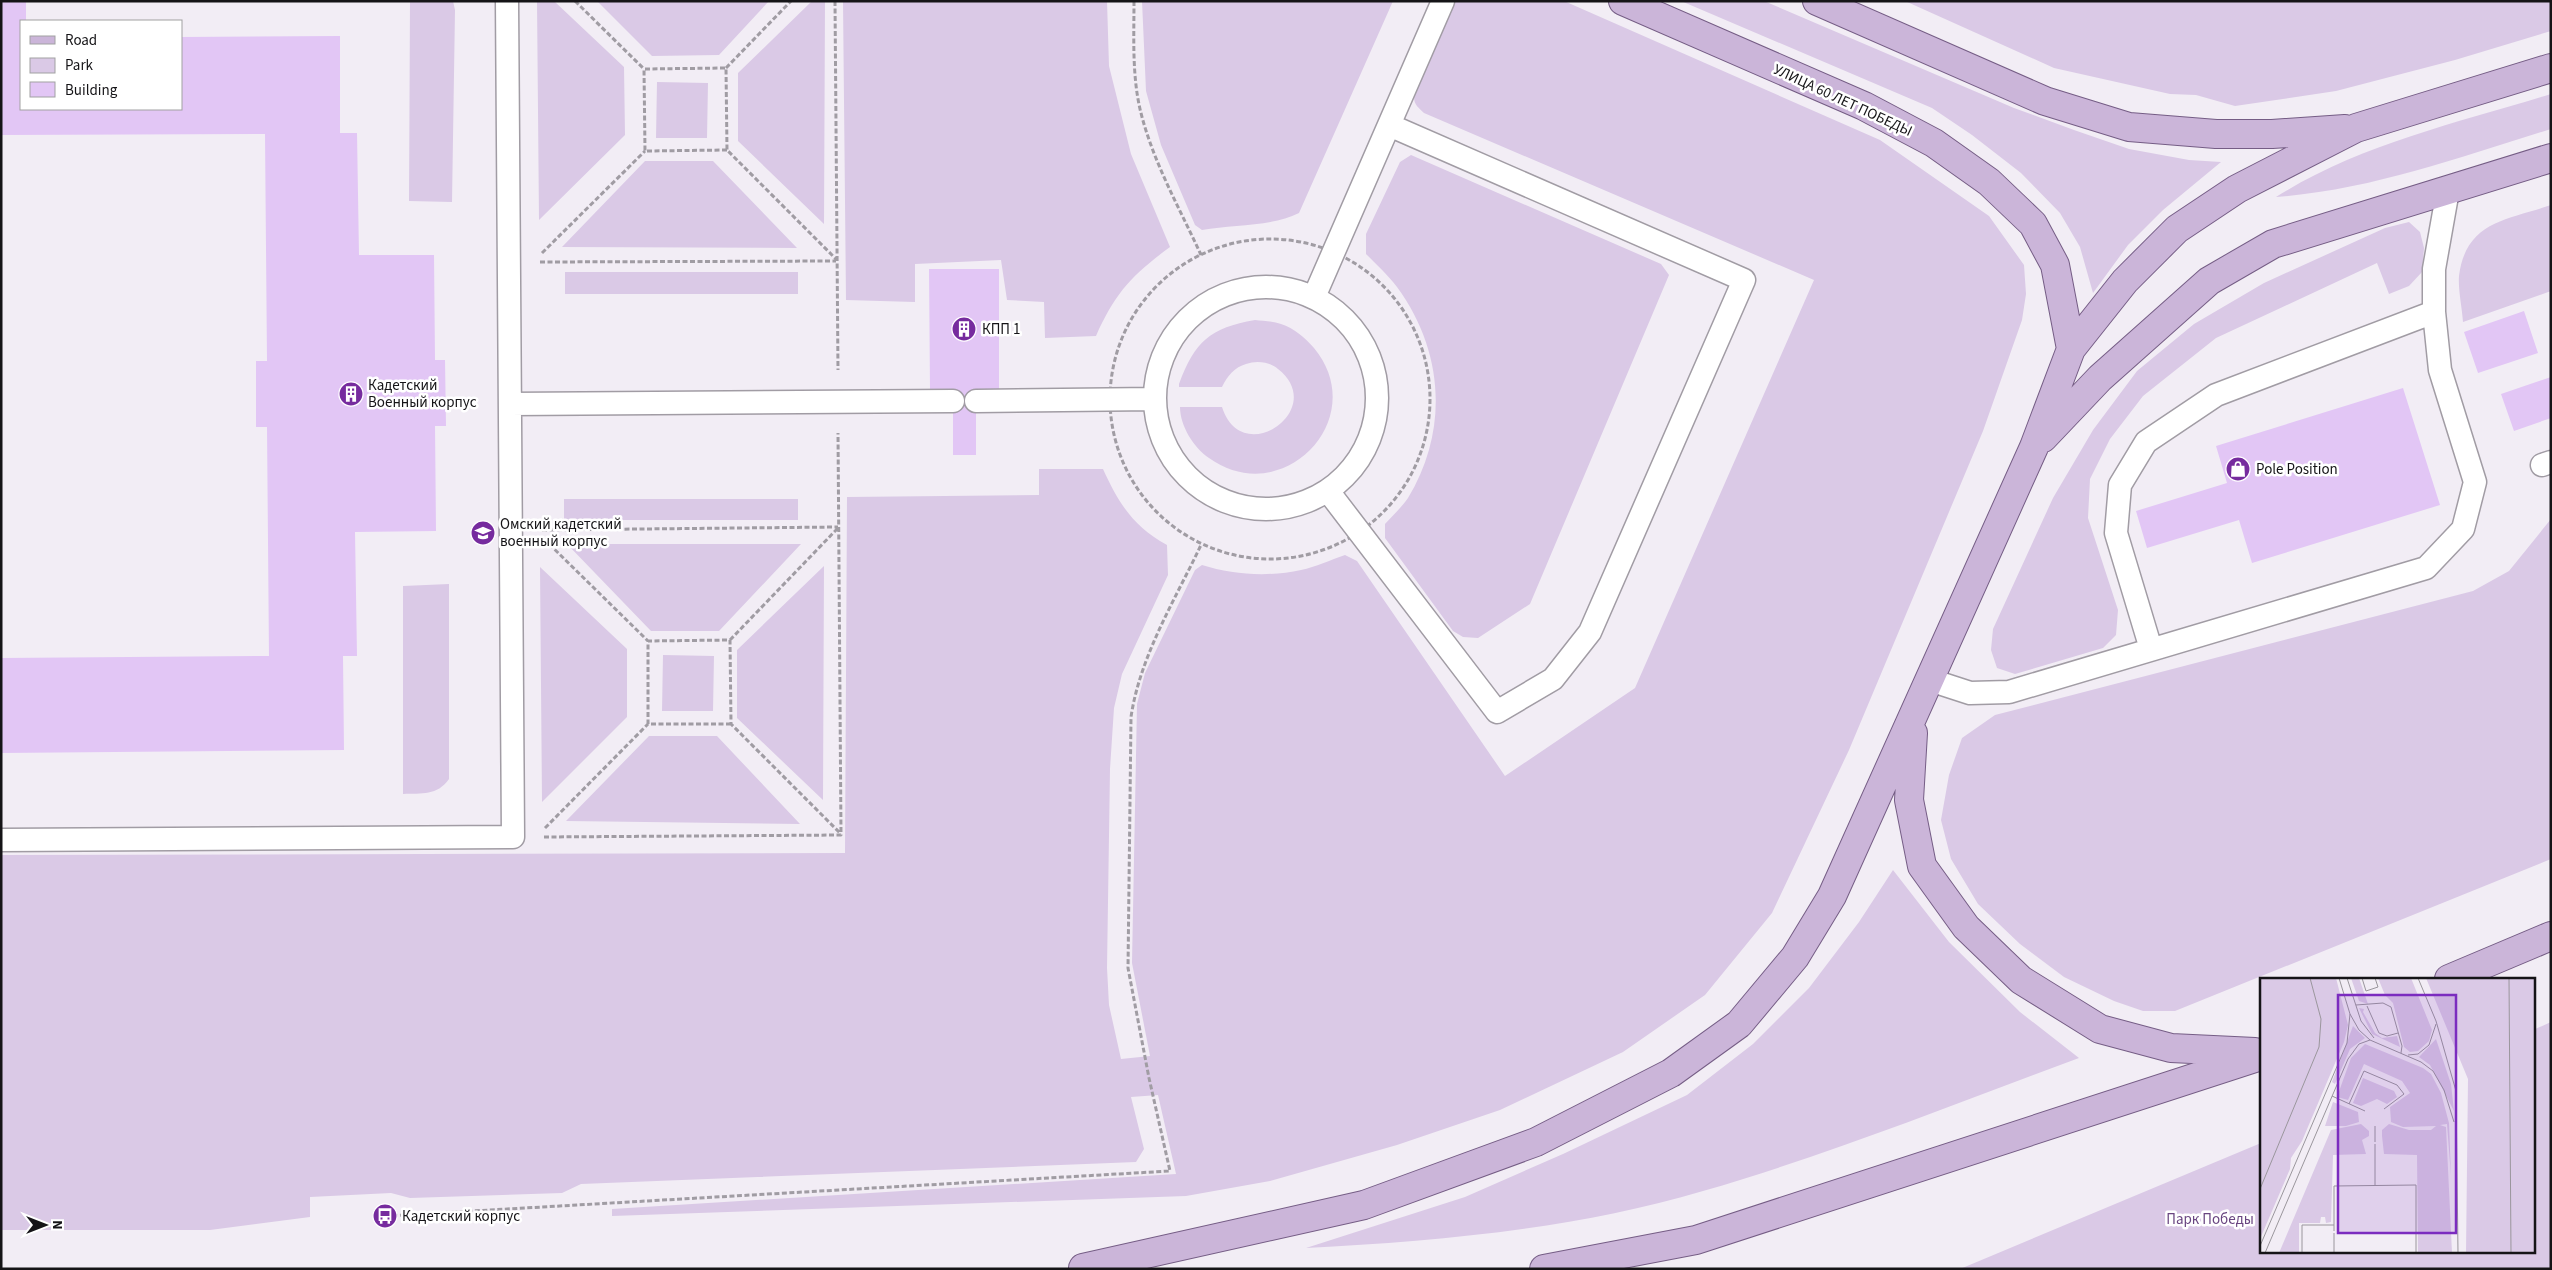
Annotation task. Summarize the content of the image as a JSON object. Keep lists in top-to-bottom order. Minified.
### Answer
{"streets":{"main road":["УЛИЦА 60 ЛЕТ ПОБЕДЫ"]},"parks":["Парк Победы"],"places":{"building":["КПП 1","Кадетский Военный корпус"],"shop":["Pole Position"],"school or university":["Омский кадетский военный корпус"],"bus stop":["Кадетский корпус"]},"legend":["Road","Park","Building"],"north":"right"}
